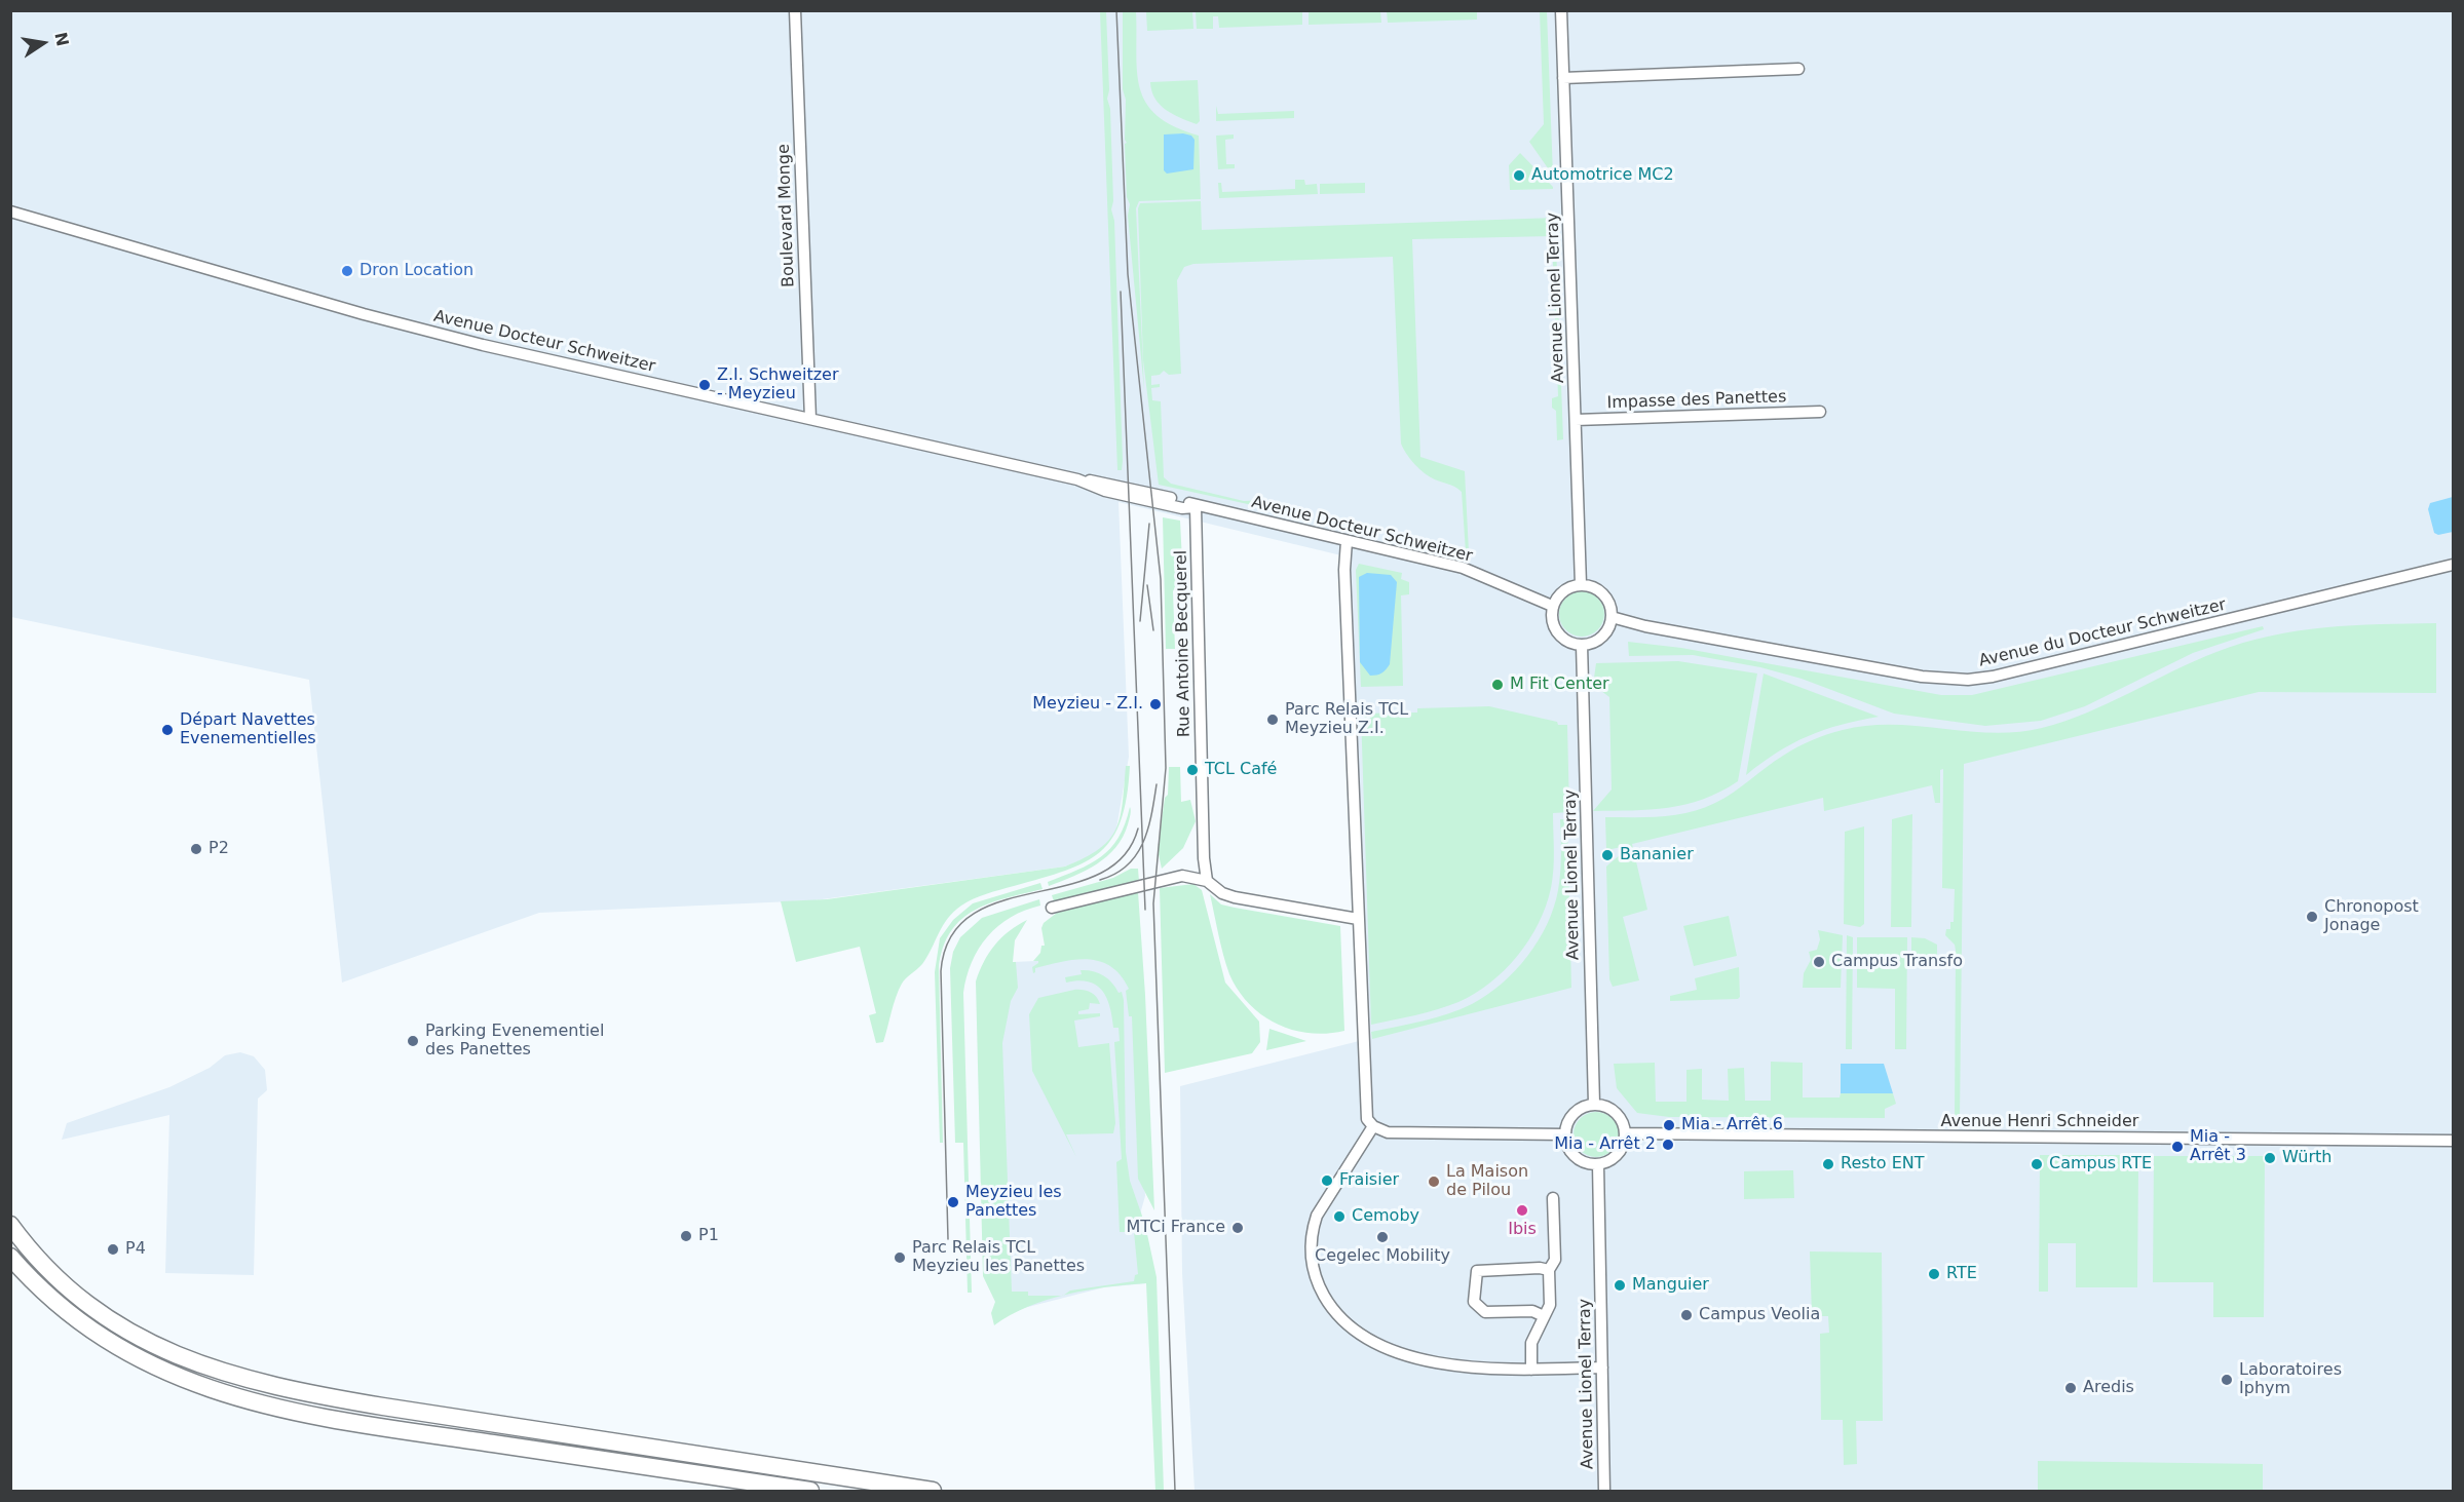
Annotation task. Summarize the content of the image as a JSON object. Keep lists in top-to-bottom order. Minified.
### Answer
{"streets":{"street":["Boulevard Monge","Avenue Lionel Terray","Avenue Docteur Schweitzer","Impasse des Panettes","Avenue du Docteur Schweitzer","Rue Antoine Becquerel","Avenue Henri Schneider"]},"crossings":[["Boulevard Monge","Avenue Docteur Schweitzer"],["Avenue Lionel Terray","Avenue Docteur Schweitzer"],["Avenue Lionel Terray","Impasse des Panettes"],["Avenue Lionel Terray","Avenue du Docteur Schweitzer"],["Avenue Lionel Terray","Avenue Henri Schneider"],["Avenue Docteur Schweitzer","Avenue du Docteur Schweitzer"],["Avenue Docteur Schweitzer","Rue Antoine Becquerel"]],"places":["Automotrice MC2","Dron Location","Z.I. Schweitzer - Meyzieu","M Fit Center","Meyzieu - Z.I.","Parc Relais TCL Meyzieu Z.I.","Départ Navettes Evenementielles","TCL Café","P2","Bananier","Chronopost Jonage","Campus Transfo","Parking Evenementiel des Panettes","Mia - Arrêt 6","Mia - Arrêt 2","Mia - Arrêt 3","Würth","Resto ENT","Campus RTE","Fraisier","La Maison de Pilou","Meyzieu les Panettes","Ibis","Cemoby","MTCi France","P1","Cegelec Mobility","P4","Parc Relais TCL Meyzieu les Panettes","RTE","Manguier","Campus Veolia","Laboratoires Iphym","Aredis"],"north":"right"}
